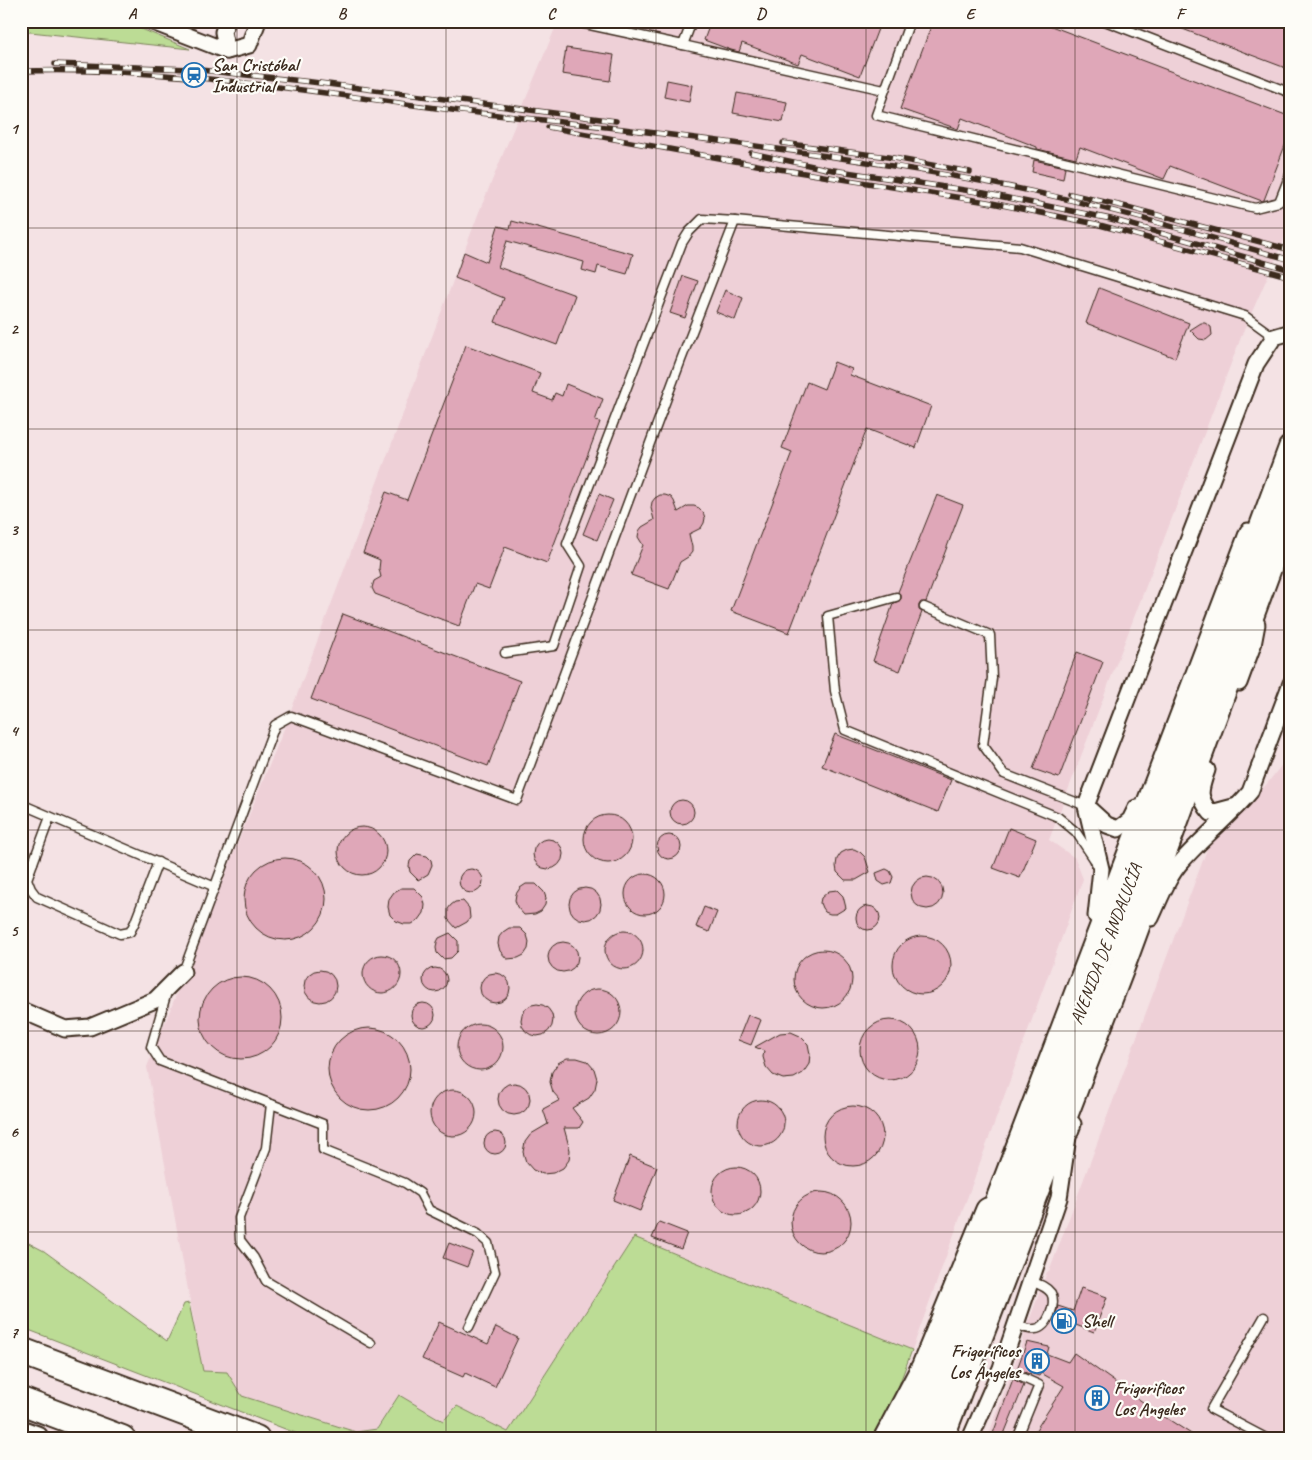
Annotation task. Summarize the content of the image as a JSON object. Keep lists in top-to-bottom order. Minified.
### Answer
{"streets":{"main road":["AVENIDA DE ANDALUCÍA"]},"places":{"station":["San Cristóbal Industrial"],"fuel station":["Shell"],"building":["Frigoríficos Los Ángeles","Frigorificos Los Angeles"]},"grid":{"columns":["A","B","C","D","E","F"],"rows":["1","2","3","4","5","6","7"]}}
